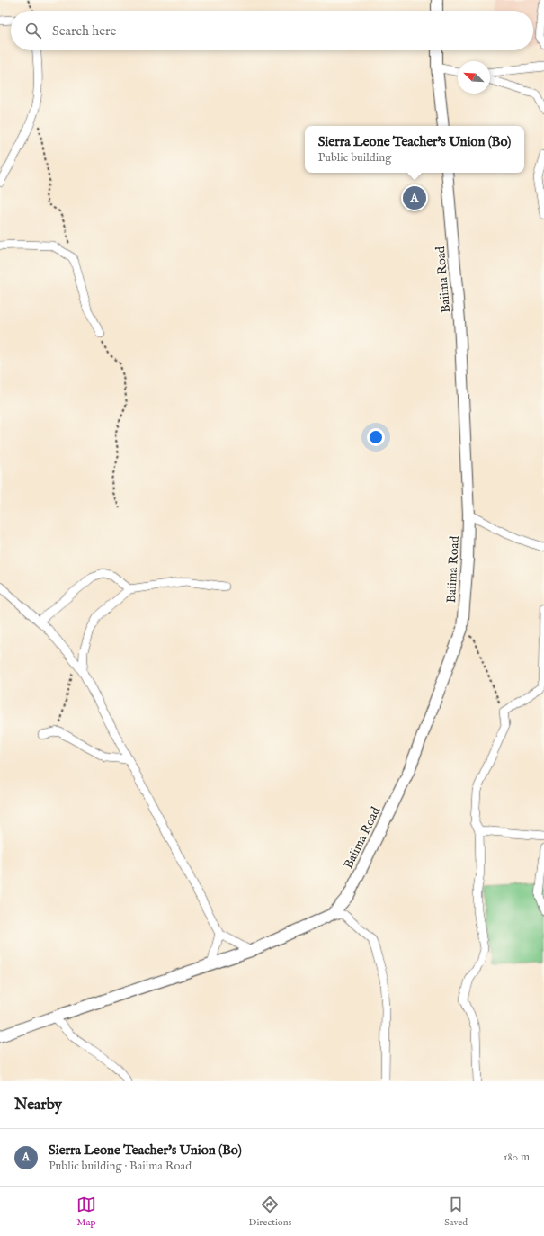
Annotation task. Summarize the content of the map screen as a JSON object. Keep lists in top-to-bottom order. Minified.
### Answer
{"streets":{"street":["Baiima Road"]},"north":"top left","page":{"search":"Search here","popup":["Sierra Leone Teacher's Union (Bo)","Public building"],"pins":"A","heading":"Nearby","list":[{"mark":"A","name":"Sierra Leone Teacher's Union (Bo)","note":"Public building · Baiima Road","value":"180 m"}],"nav":["Map","Directions","Saved"]}}
